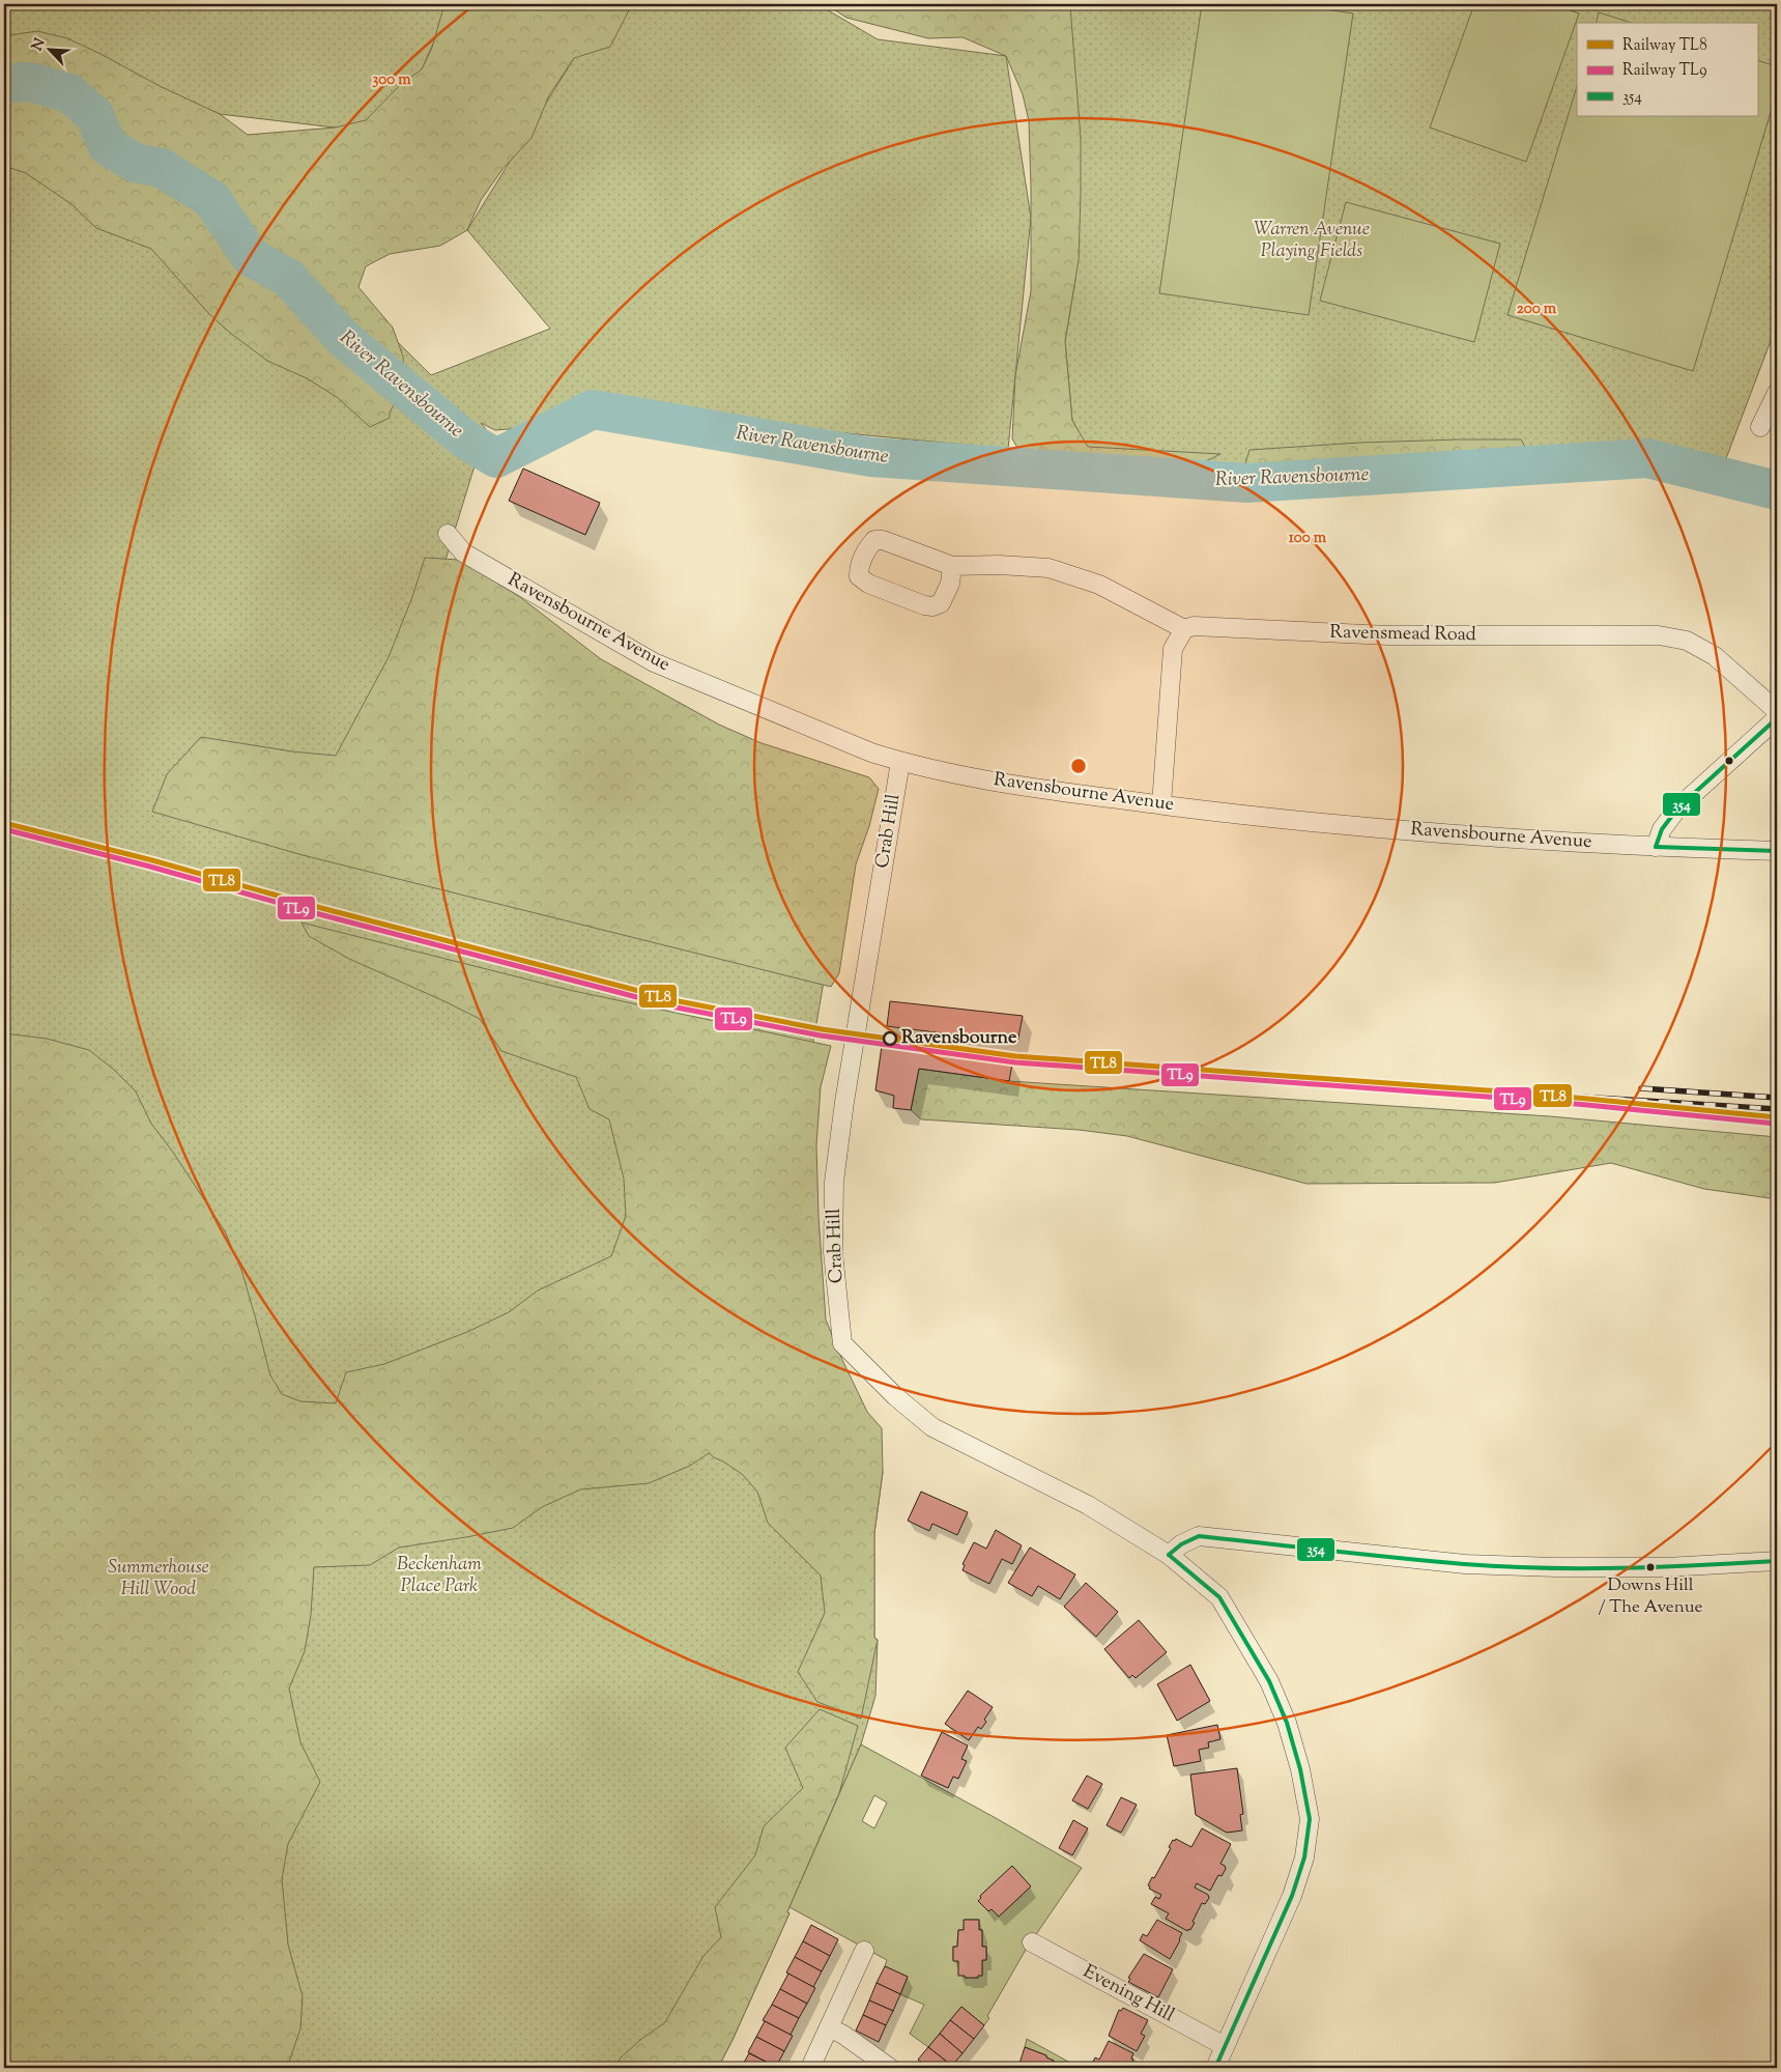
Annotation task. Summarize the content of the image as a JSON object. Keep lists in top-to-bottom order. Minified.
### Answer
{"streets":{"street":["Ravensbourne Avenue","Ravensmead Road","Crab Hill","Evening Hill"]},"crossings":[["Ravensbourne Avenue","Crab Hill"],["Crab Hill","Evening Hill"]],"water":["River Ravensbourne"],"parks":["Warren Avenue Playing Fields","Beckenham Place Park","Summerhouse Hill Wood"],"places":["Ravensbourne","Downs Hill / The Avenue"],"lines":["transit line 354","rail line TL8","rail line TL9"],"legend":["Railway TL8","Railway TL9","354"],"north":"top left","rings":["300 m","200 m","100 m"]}
